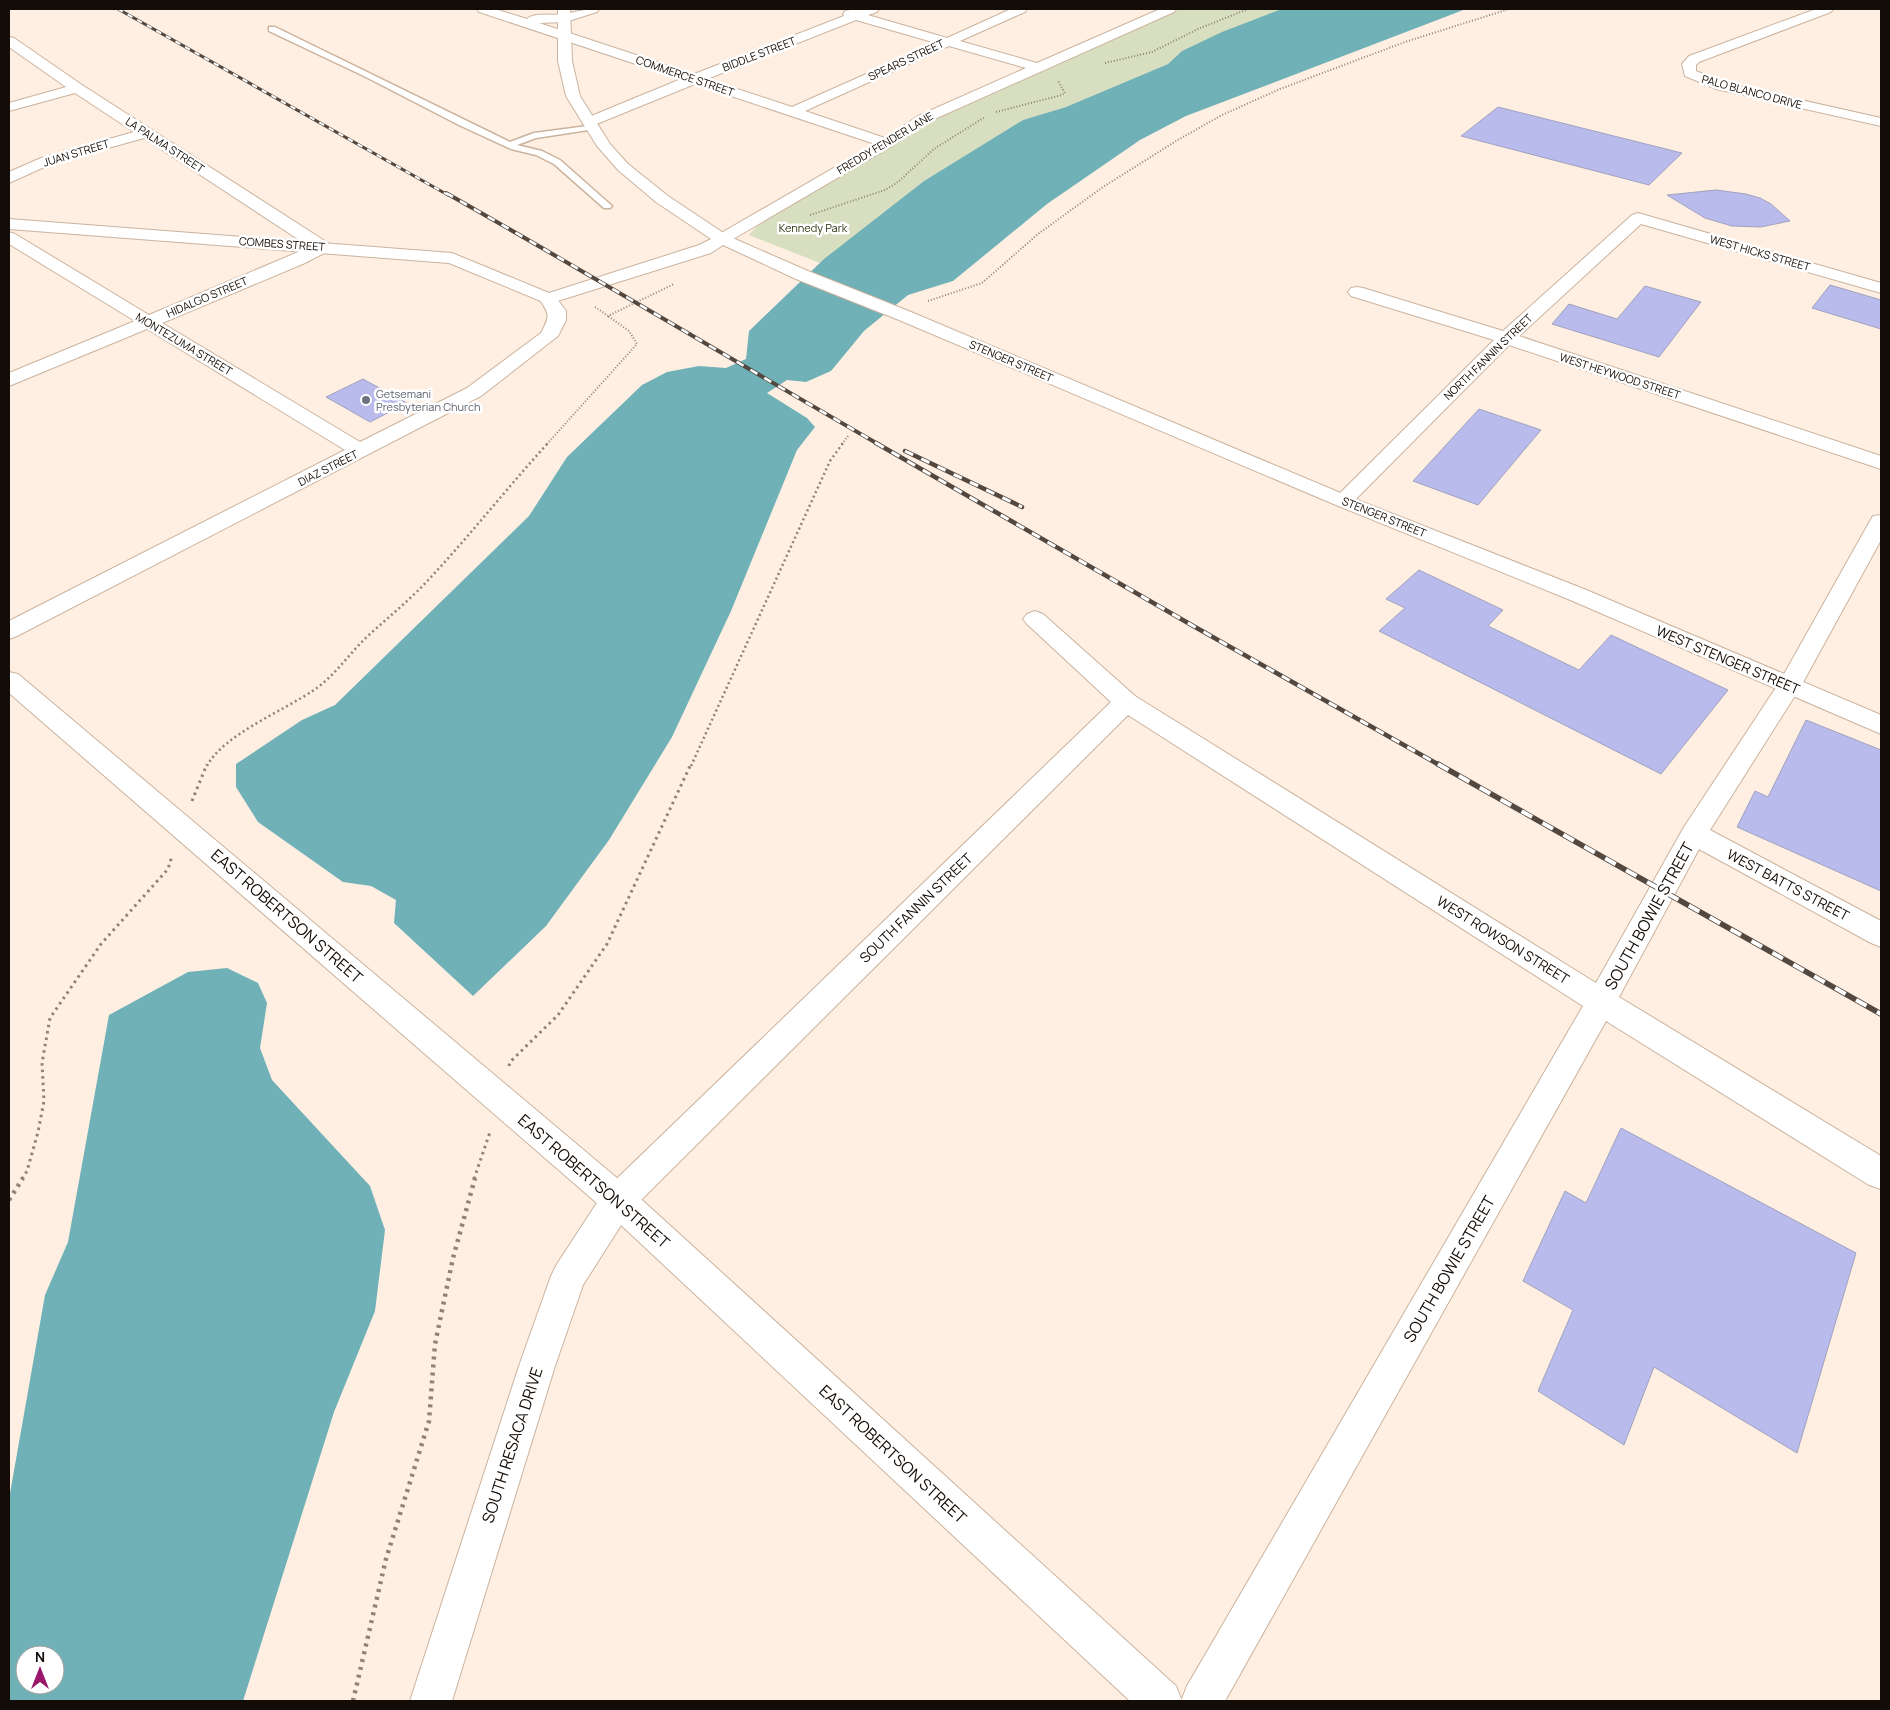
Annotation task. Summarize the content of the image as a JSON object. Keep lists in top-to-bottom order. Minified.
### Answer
{"streets":{"street":["BIDDLE STREET","SPEARS STREET","COMMERCE STREET","PALO BLANCO DRIVE","FREDDY FENDER LANE","LA PALMA STREET","JUAN STREET","COMBES STREET","WEST HICKS STREET","HIDALGO STREET","MONTEZUMA STREET","NORTH FANNIN STREET","STENGER STREET","WEST HEYWOOD STREET","DIAZ STREET","WEST STENGER STREET","WEST BATTS STREET","SOUTH FANNIN STREET","EAST ROBERTSON STREET","SOUTH BOWIE STREET","WEST ROWSON STREET","SOUTH RESACA DRIVE"]},"crossings":[["BIDDLE STREET","COMMERCE STREET"],["BIDDLE STREET","STENGER STREET"],["SPEARS STREET","COMMERCE STREET"],["COMMERCE STREET","FREDDY FENDER LANE"],["COMMERCE STREET","STENGER STREET"],["FREDDY FENDER LANE","STENGER STREET"],["LA PALMA STREET","JUAN STREET"],["LA PALMA STREET","COMBES STREET"],["LA PALMA STREET","HIDALGO STREET"],["COMBES STREET","HIDALGO STREET"],["COMBES STREET","DIAZ STREET"],["WEST HICKS STREET","NORTH FANNIN STREET"],["HIDALGO STREET","MONTEZUMA STREET"],["MONTEZUMA STREET","DIAZ STREET"],["NORTH FANNIN STREET","STENGER STREET"],["NORTH FANNIN STREET","WEST HEYWOOD STREET"],["STENGER STREET","WEST STENGER STREET"],["WEST STENGER STREET","SOUTH BOWIE STREET"],["WEST BATTS STREET","SOUTH BOWIE STREET"],["SOUTH FANNIN STREET","EAST ROBERTSON STREET"],["SOUTH FANNIN STREET","WEST ROWSON STREET"],["SOUTH FANNIN STREET","SOUTH RESACA DRIVE"],["EAST ROBERTSON STREET","SOUTH RESACA DRIVE"],["SOUTH BOWIE STREET","WEST ROWSON STREET"]],"parks":["Kennedy Park"],"places":["Getsemani Presbyterian Church"],"north":"top"}
